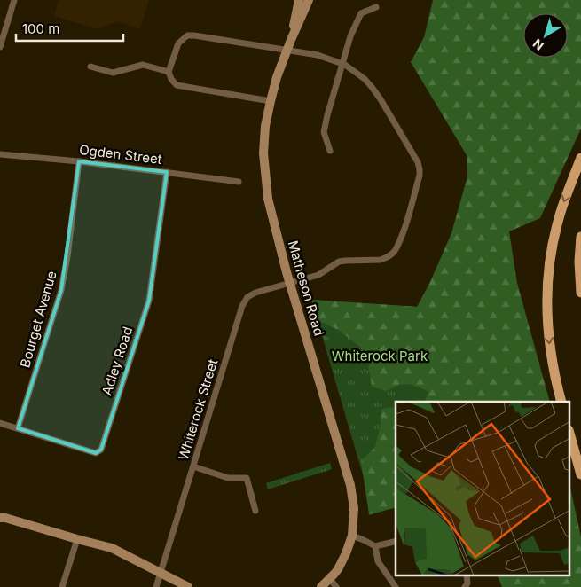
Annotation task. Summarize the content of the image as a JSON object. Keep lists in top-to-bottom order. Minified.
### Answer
{"streets":{"street":["Ogden Street","Matheson Road","Bourget Avenue","Adley Road","Whiterock Street"]},"crossings":[["Ogden Street","Bourget Avenue"],["Ogden Street","Adley Road"],["Matheson Road","Whiterock Street"],["Bourget Avenue","Adley Road"]],"parks":["Whiterock Park"],"scale_bar":"100 m","north":"bottom left"}
